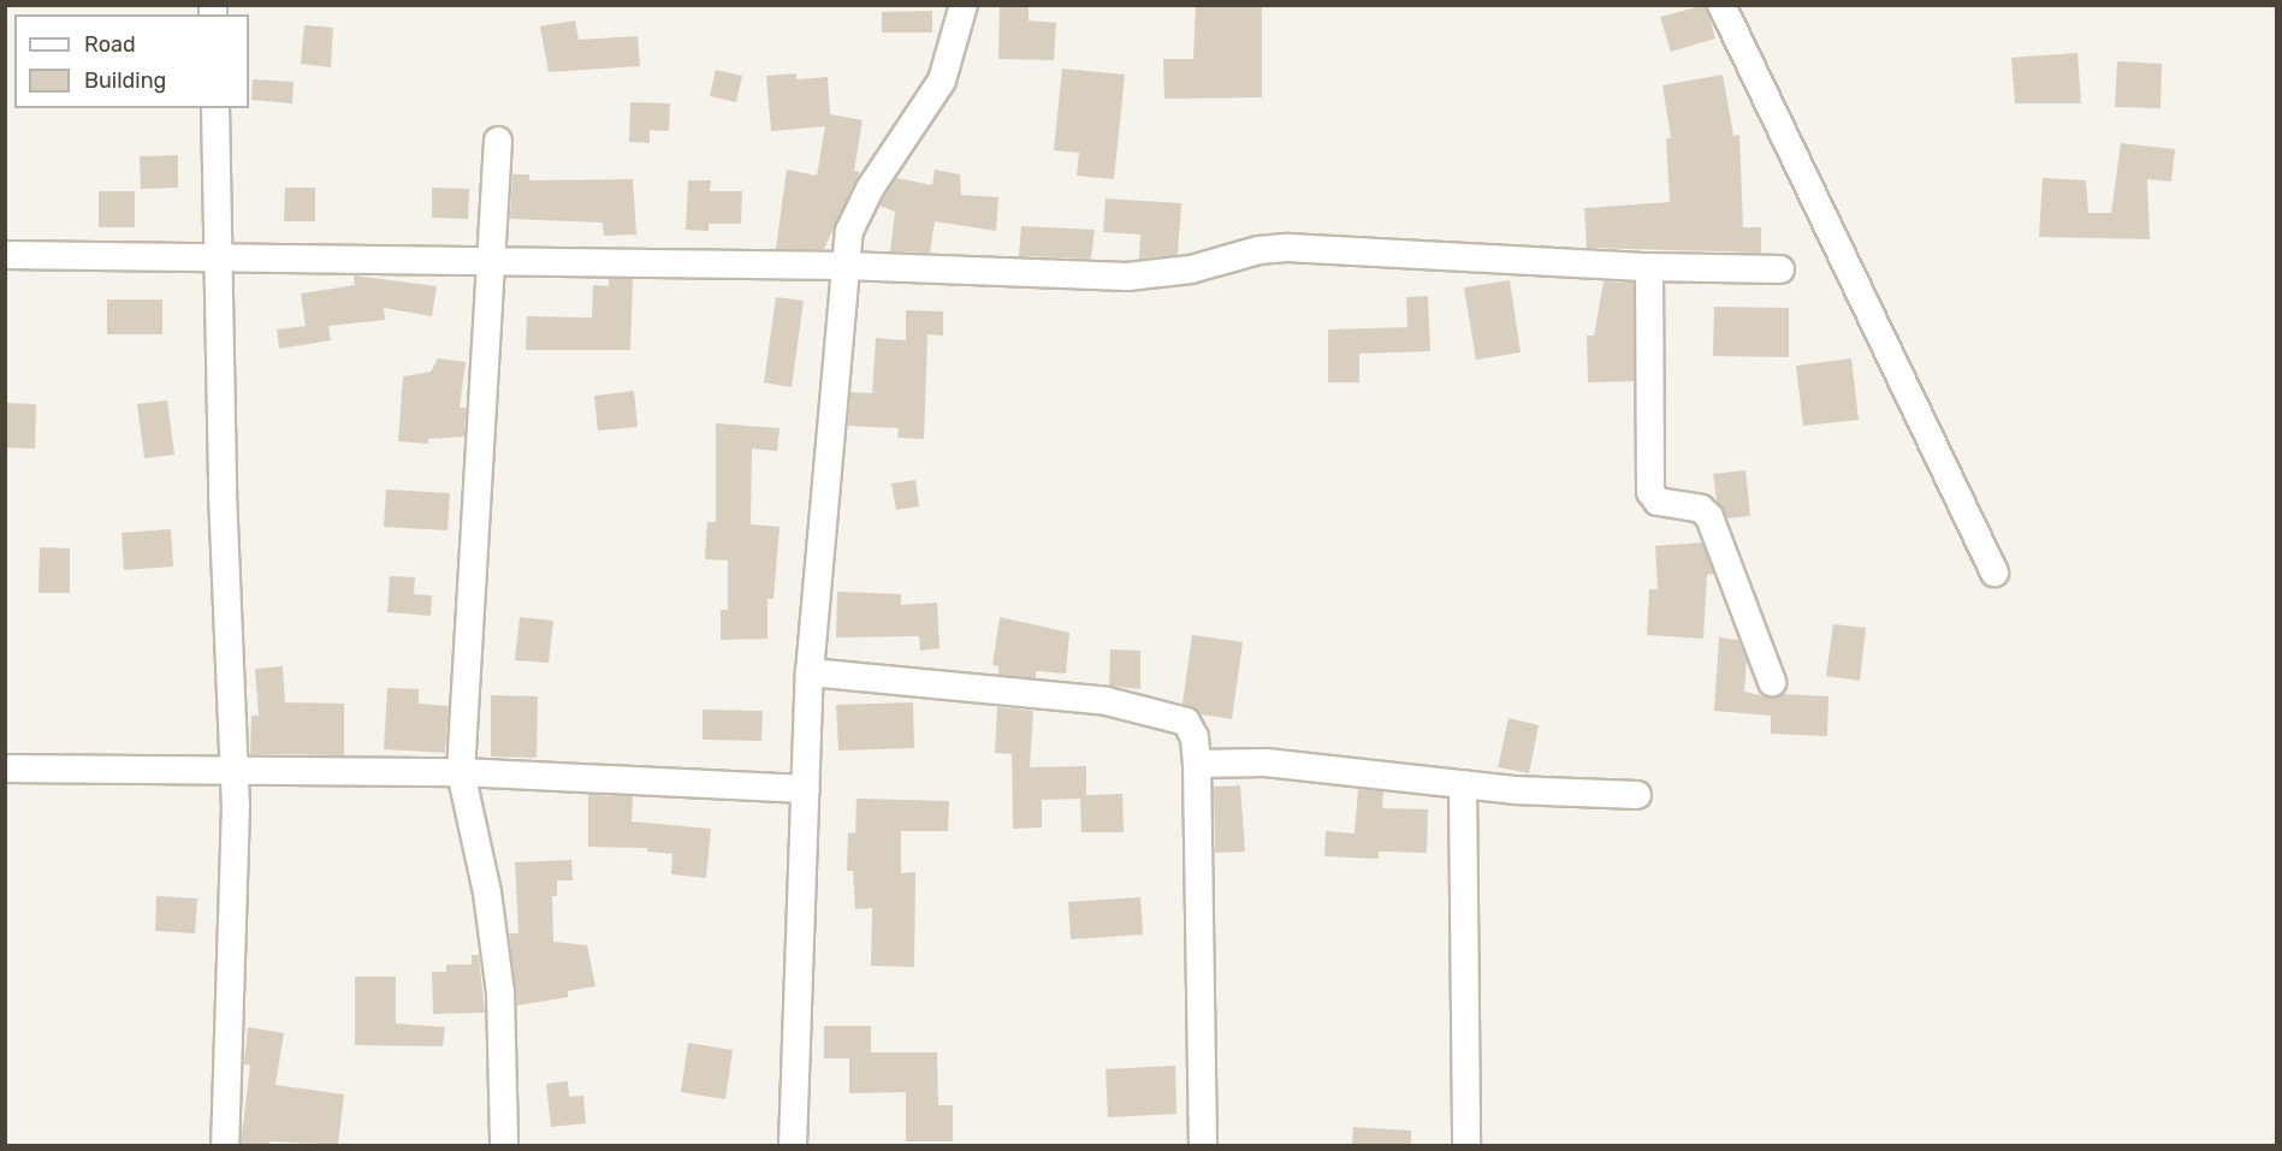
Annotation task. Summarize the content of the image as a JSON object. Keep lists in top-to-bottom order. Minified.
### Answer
{"legend":["Road","Building"]}
